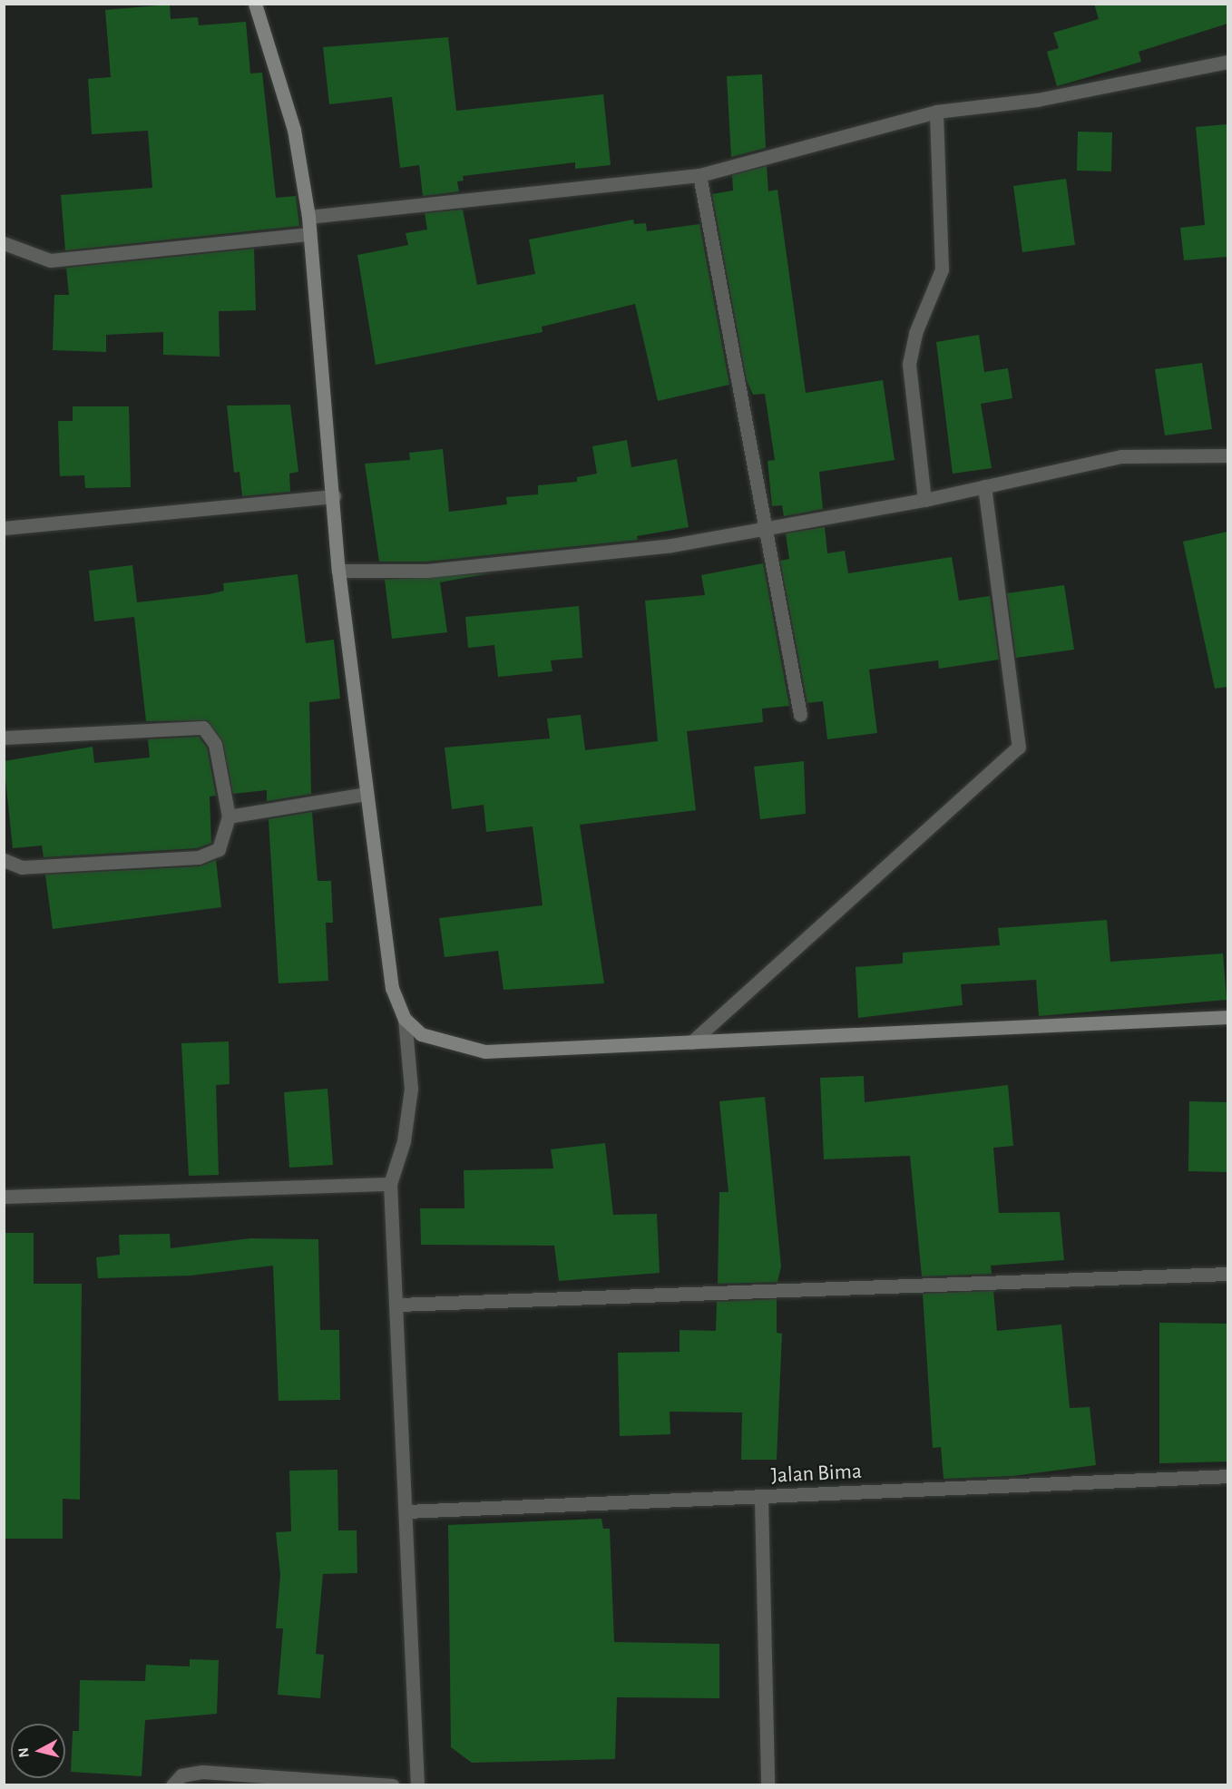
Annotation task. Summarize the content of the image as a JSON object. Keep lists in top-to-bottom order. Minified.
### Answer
{"streets":{"street":["Jalan Bima"]},"north":"left"}
